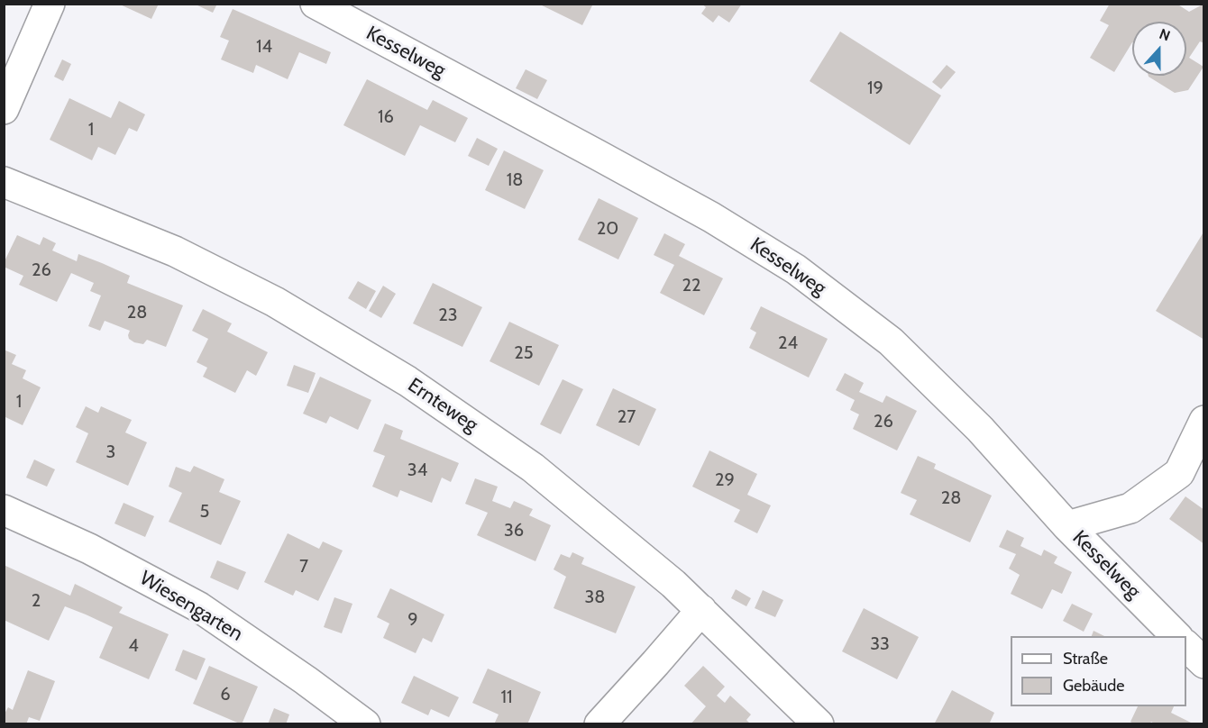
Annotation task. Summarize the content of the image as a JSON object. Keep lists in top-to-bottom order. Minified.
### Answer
{"streets":{"street":["Kesselweg","Ernteweg","Wiesengarten"]},"house_numbers":["14","19","16","1","18","20","26","22","28","23","24","25","1","27","26","3","34","29","28","5","36","7","38","2","9","33","4","6","11"],"legend":["Straße","Gebäude"],"north":"top"}
